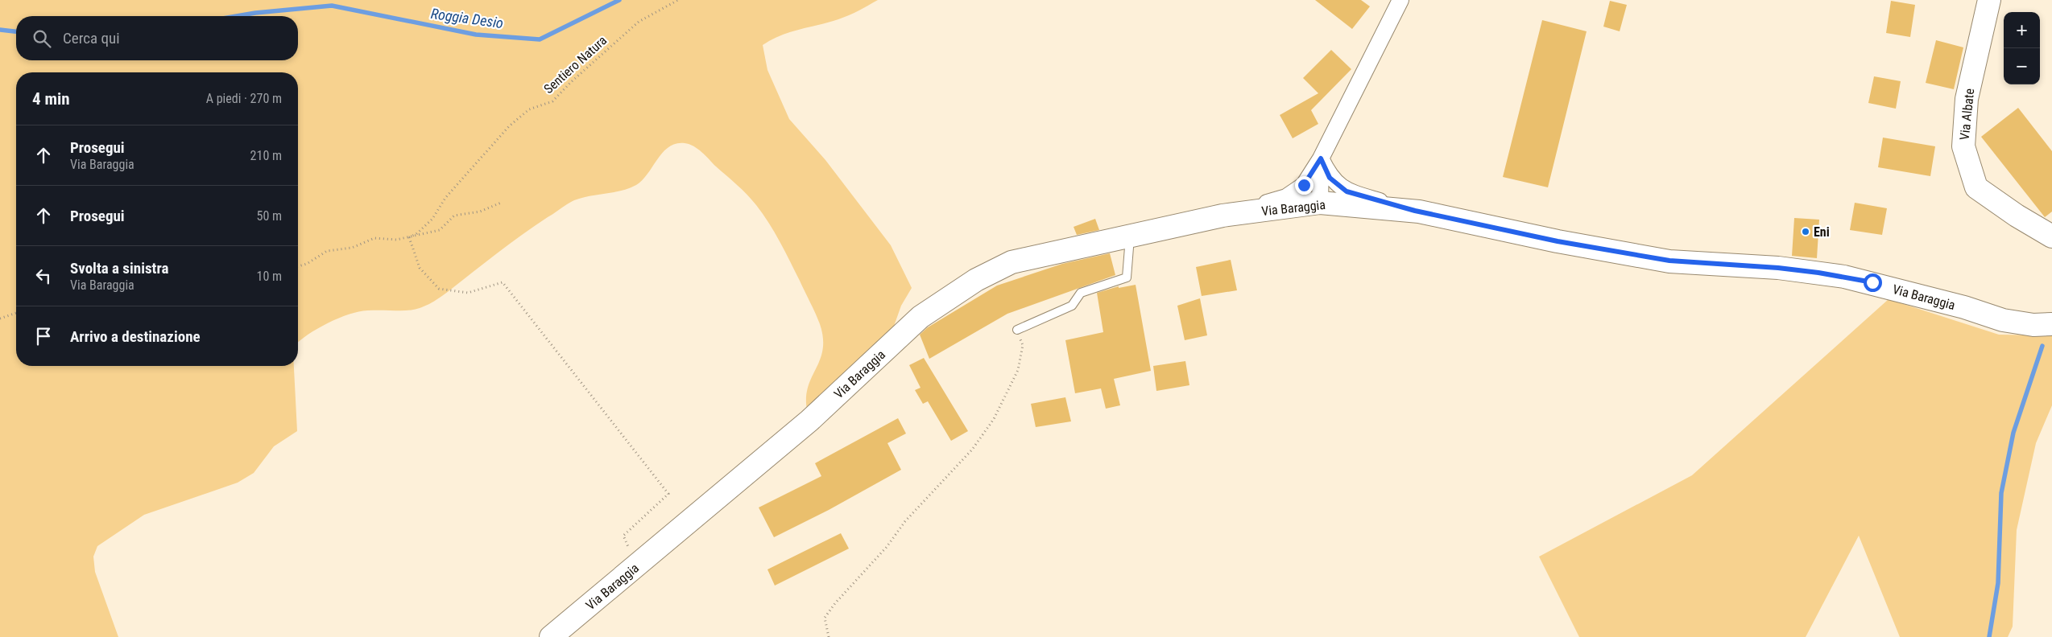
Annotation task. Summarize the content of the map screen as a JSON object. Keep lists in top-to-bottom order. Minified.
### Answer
{"streets":{"street":["Via Albate","Via Baraggia"],"path":["Sentiero Natura"]},"water":["Roggia Desio"],"places":["Eni"],"page":{"map_buttons":["+","−"],"search":"Cerca qui","heading":["4 min","A piedi · 270 m"],"list":[["Prosegui","Via Baraggia","210 m"],["Prosegui","50 m"],["Svolta a sinistra","Via Baraggia","10 m"],"Arrivo a destinazione"]}}
